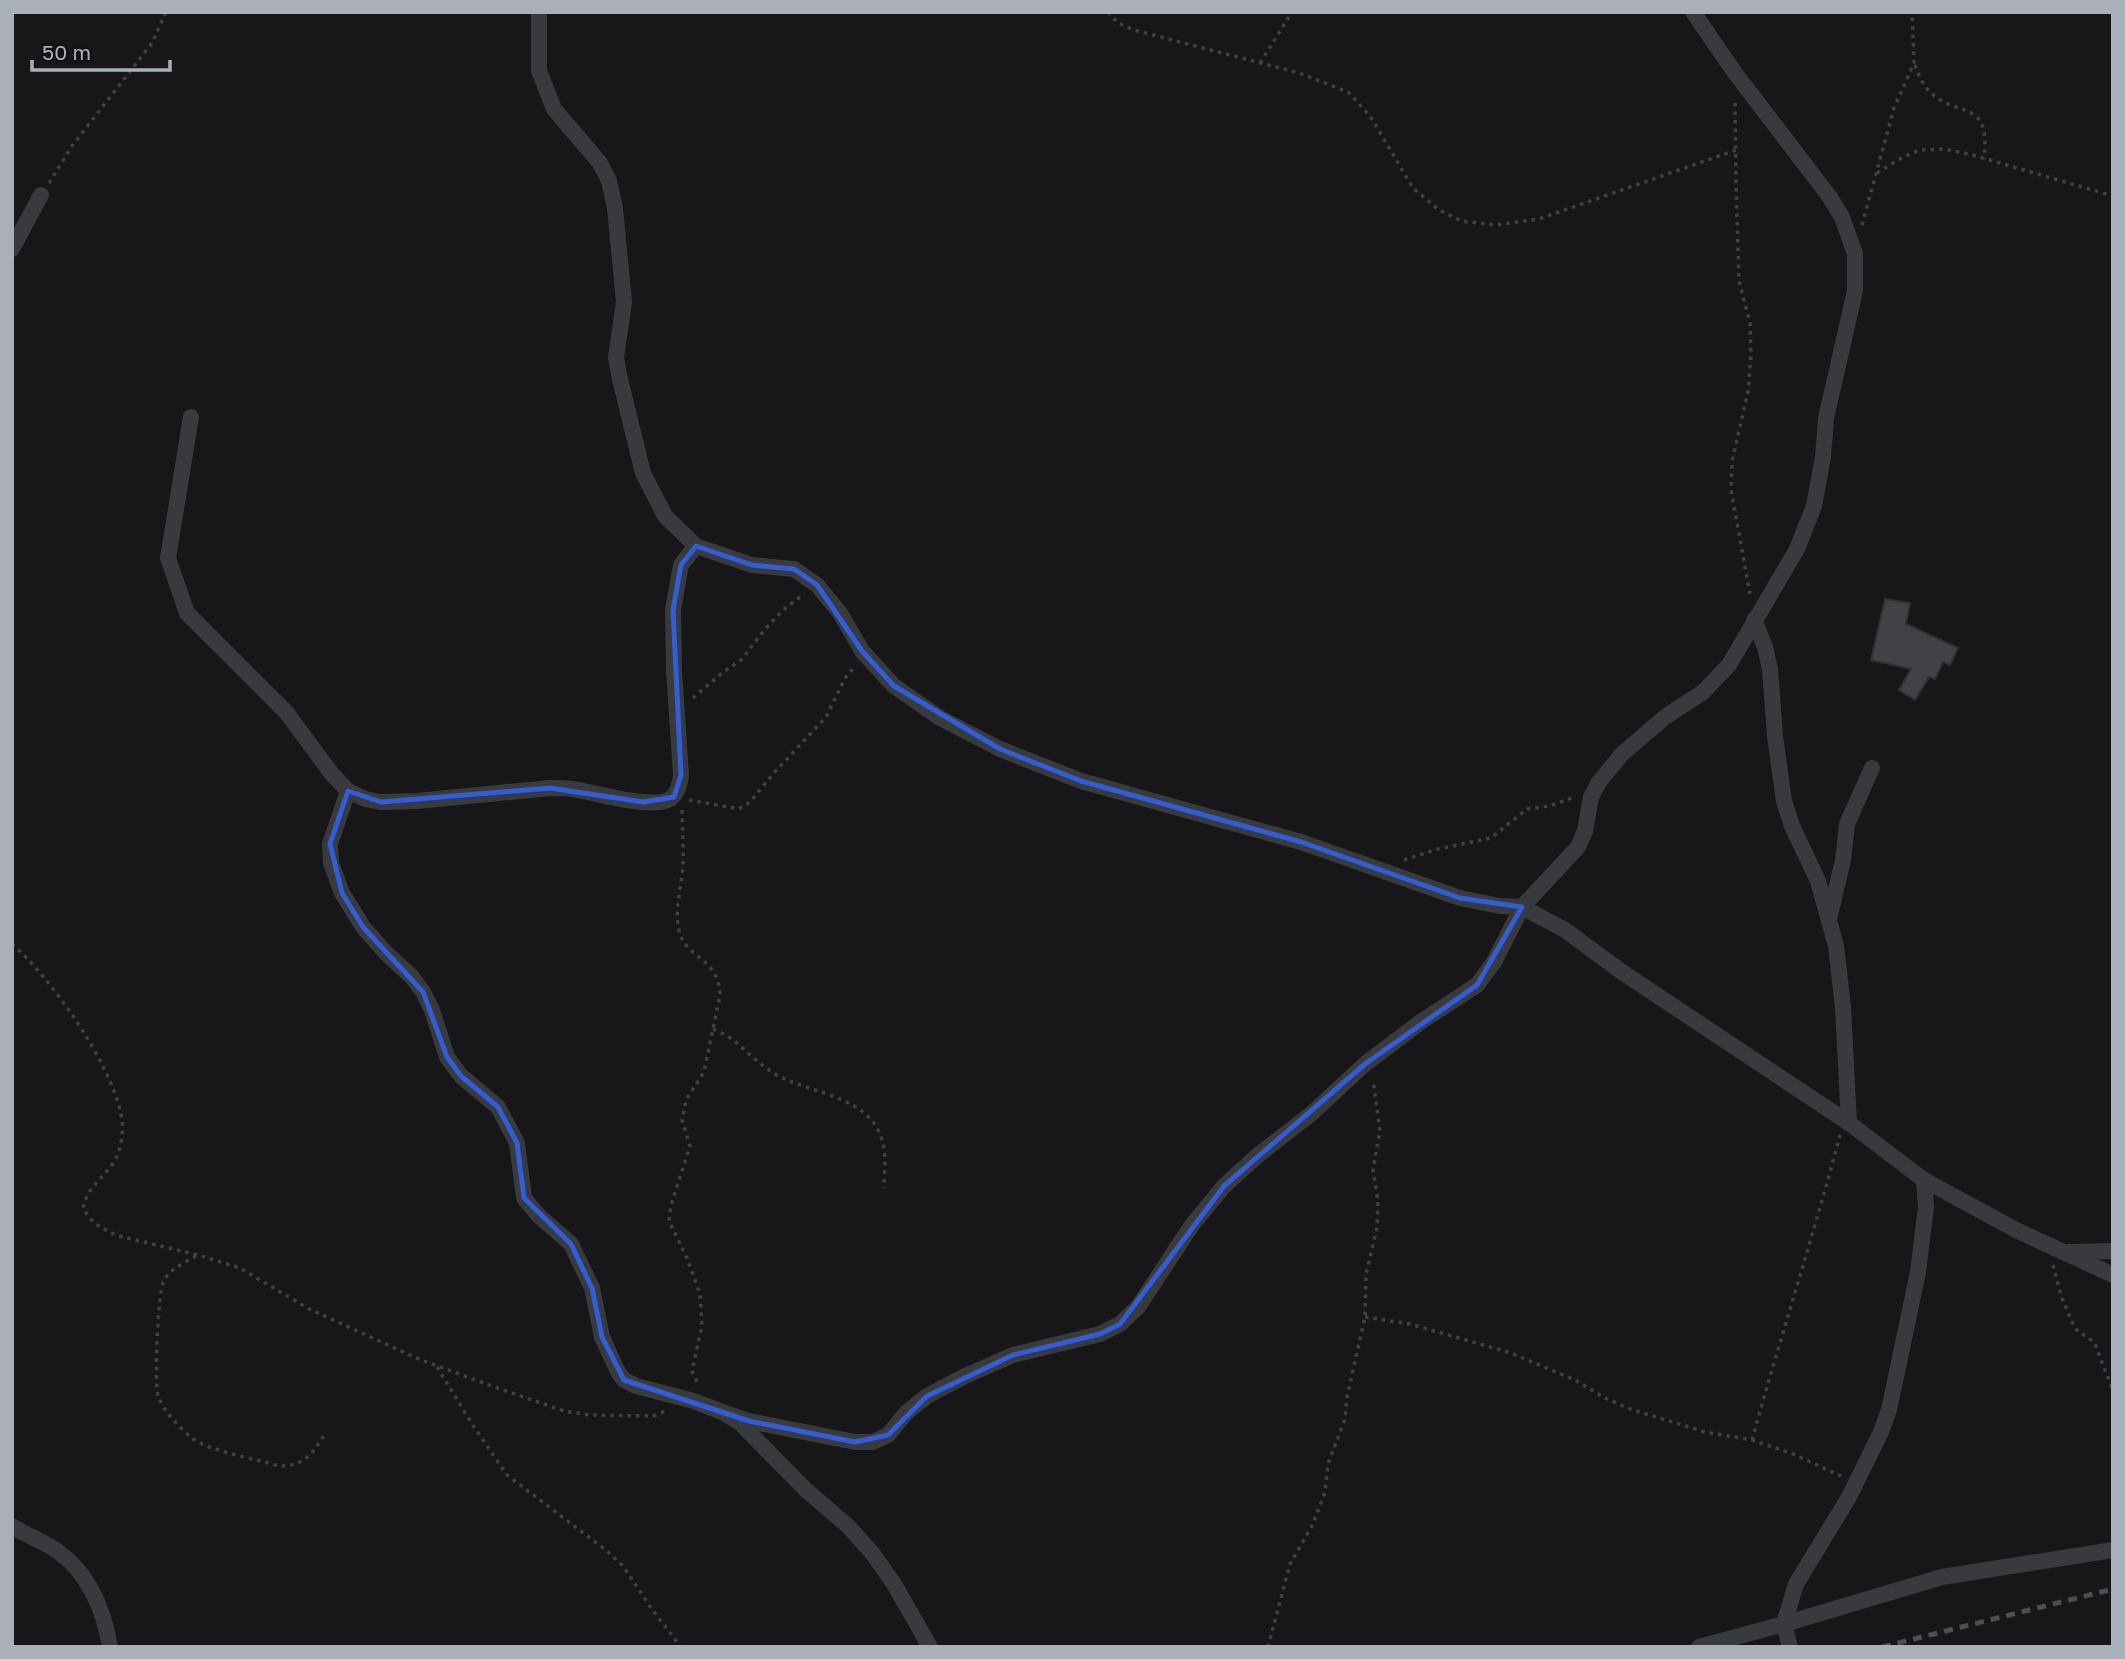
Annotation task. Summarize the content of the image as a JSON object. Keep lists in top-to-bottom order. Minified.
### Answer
{"scale_bar":"50 m"}
